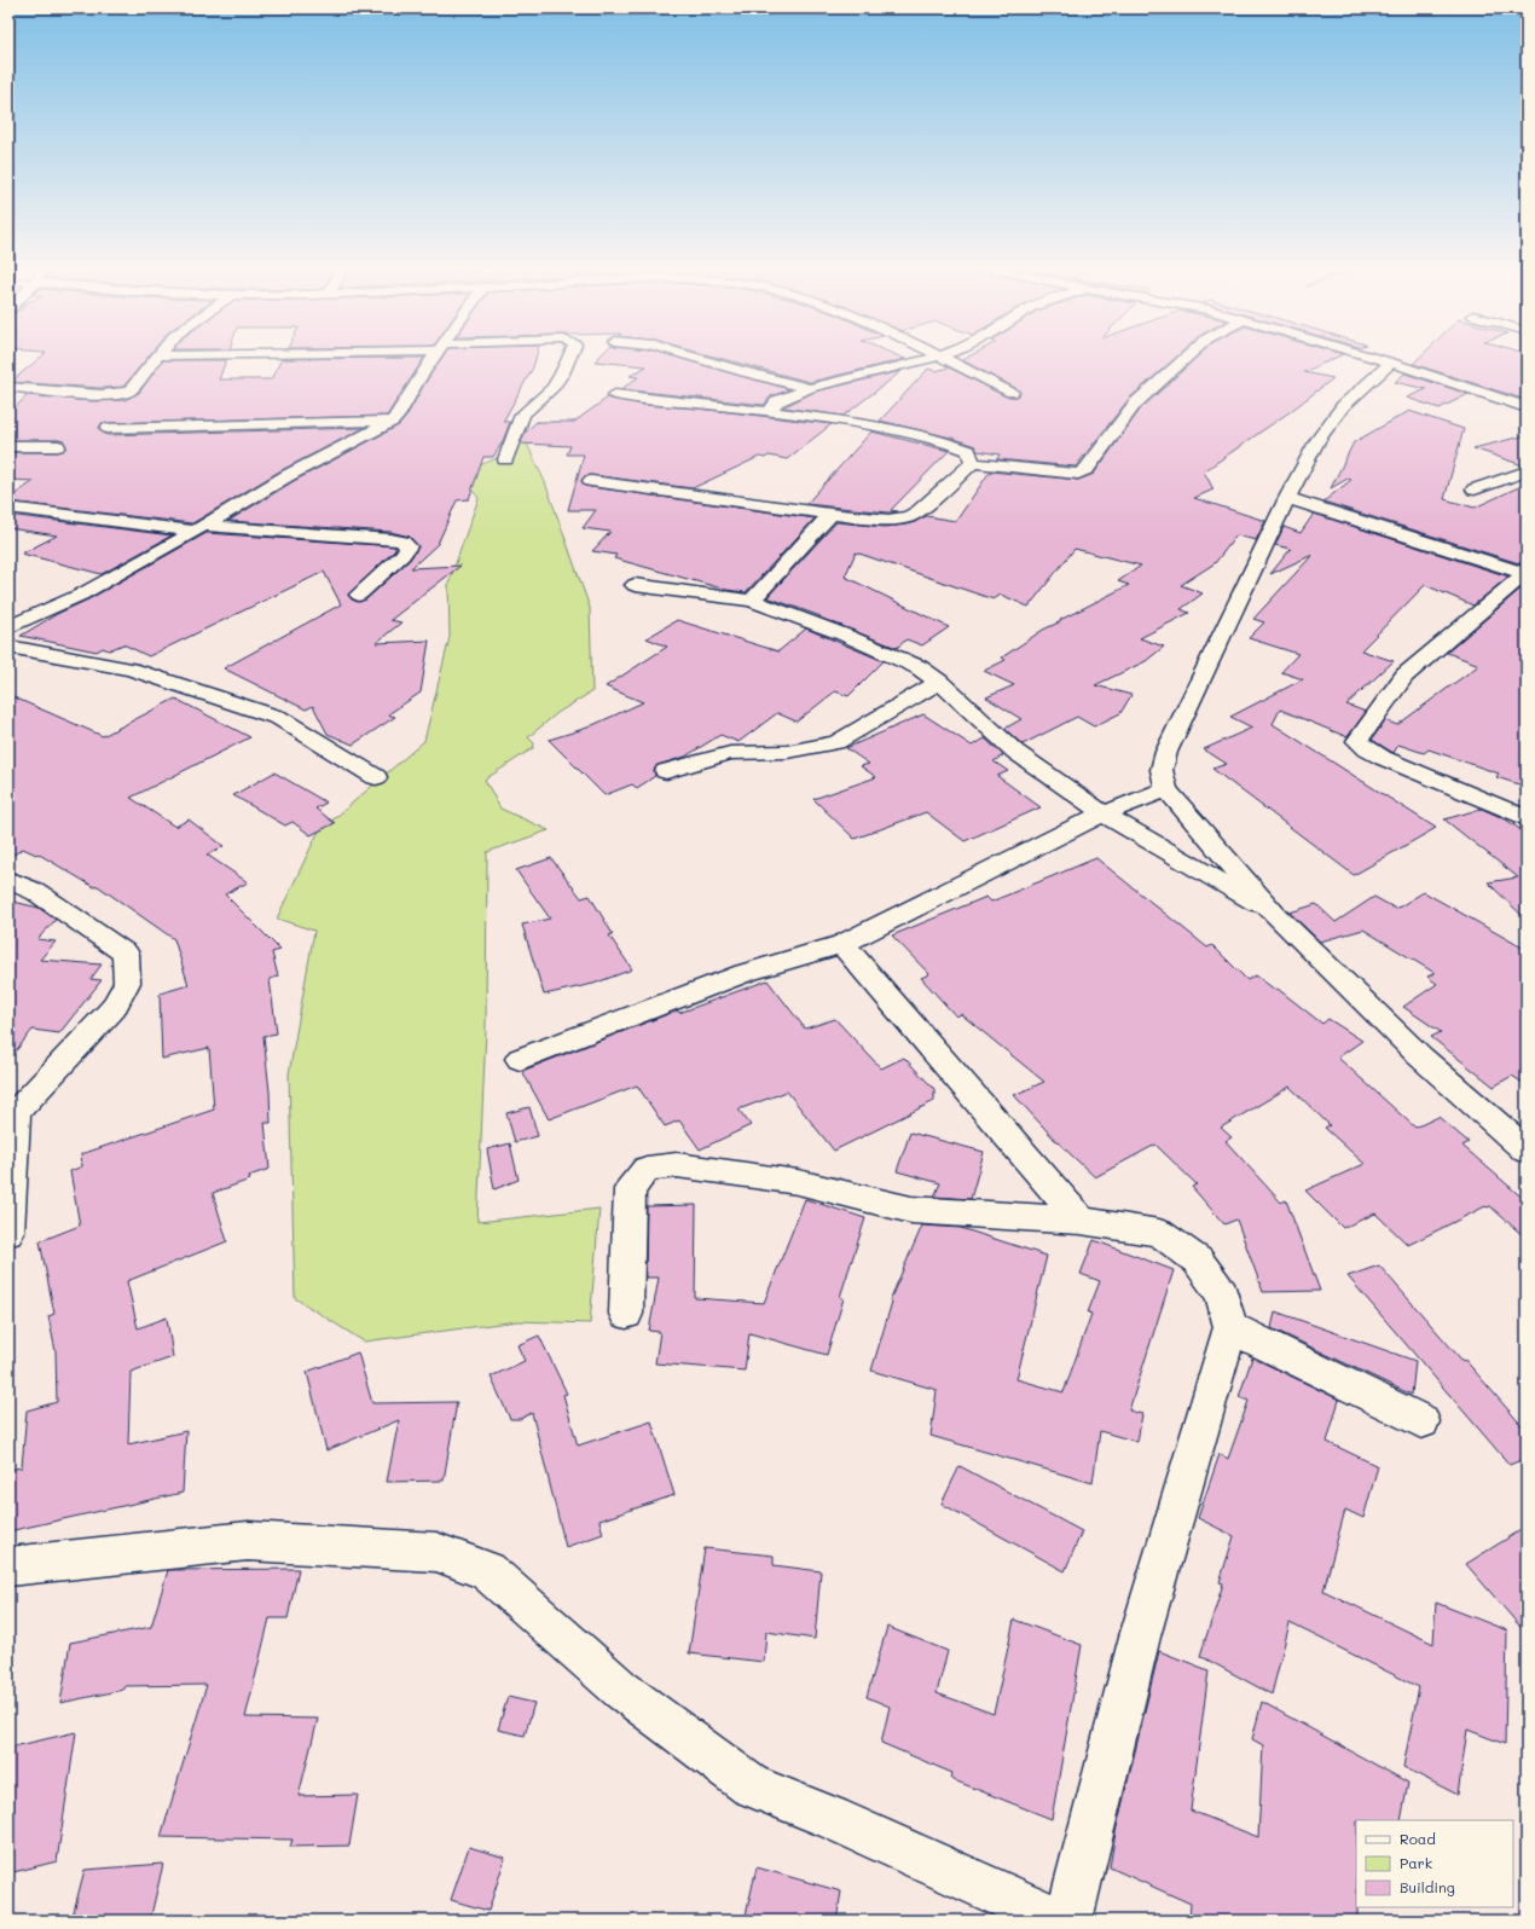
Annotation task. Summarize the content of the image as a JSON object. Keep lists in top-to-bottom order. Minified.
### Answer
{"legend":["Road","Park","Building"]}
